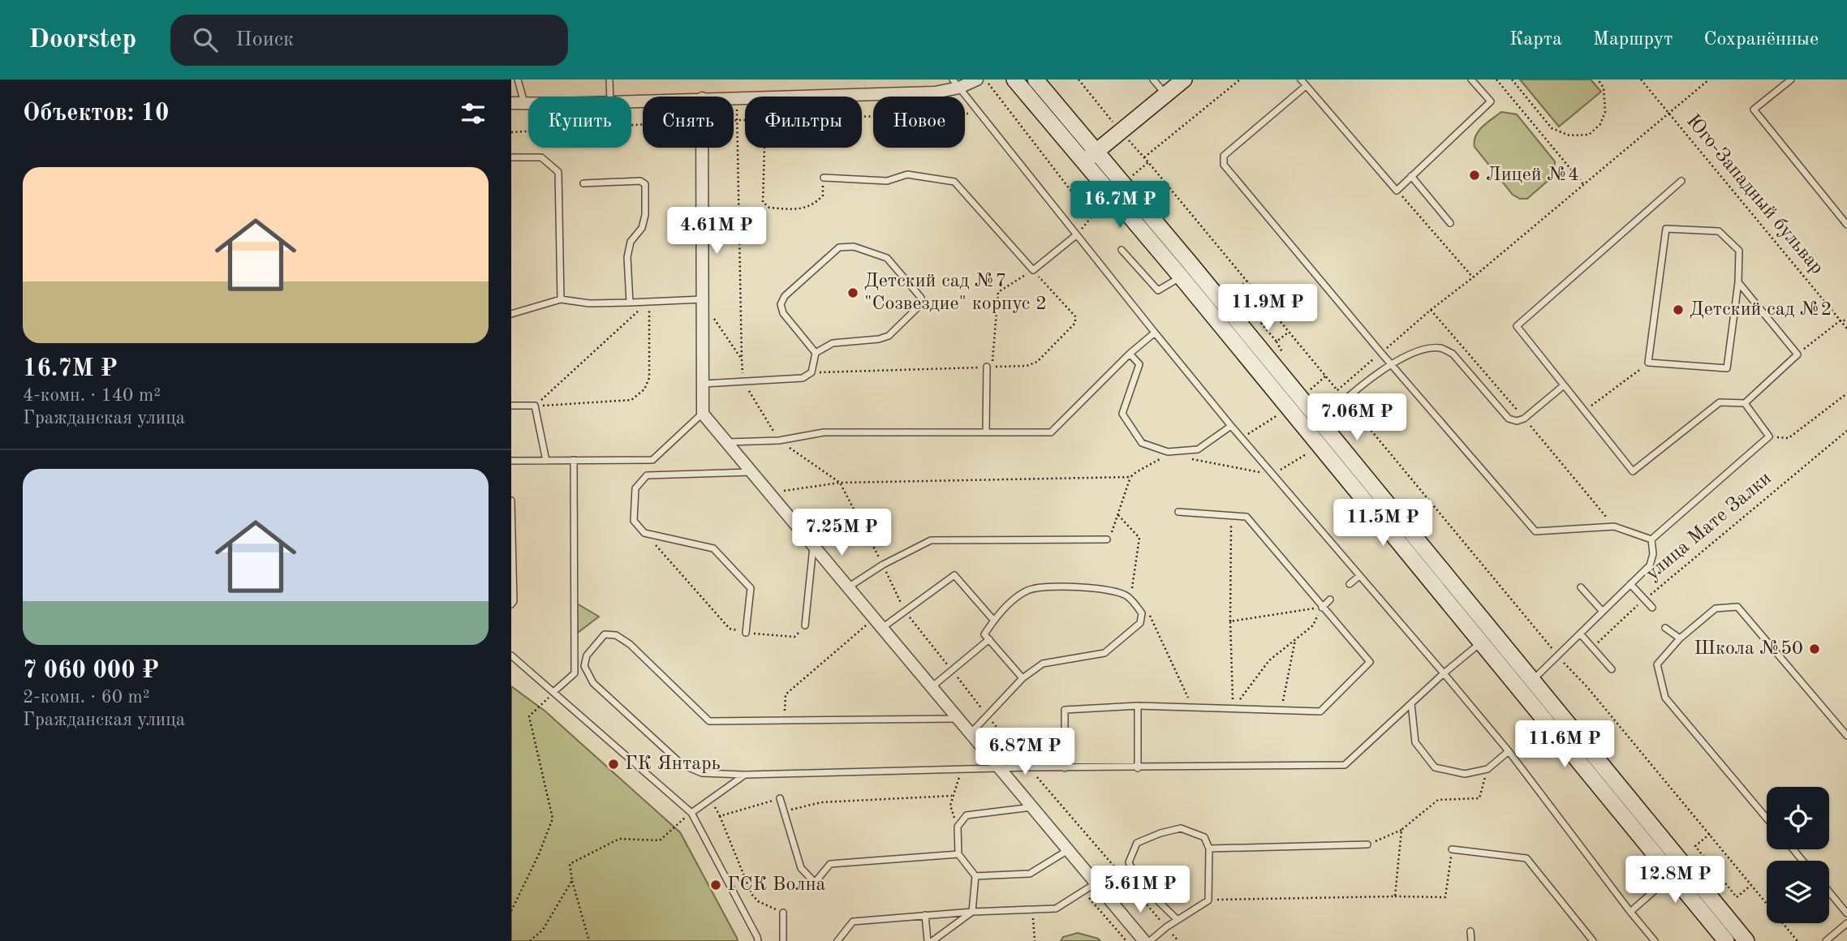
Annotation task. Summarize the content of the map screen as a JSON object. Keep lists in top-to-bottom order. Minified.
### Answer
{"streets":{"path":["Юго-Западный бульвар","улица Мате Залки"]},"places":["Лицей №4","Детский сад №7 \"Созвездие\" корпус 2","Детский сад №2","Школа №50","ГК Янтарь","ГСК Волна"],"page":{"header":"Doorstep","search":"Поиск","nav":["Карта","Маршрут","Сохранённые"],"heading":"Объектов: 10","chip":["Купить","Снять","Фильтры","Новое"],"list":[{"name":"16.7M ₽","note":"4-комн. · 140 m² · Гражданская улица"},{"name":"7 060 000 ₽","note":"2-комн. · 60 m² · Гражданская улица"}],"price":["16.7M ₽","4.61M ₽","11.9M ₽","7.06M ₽","11.5M ₽","7.25M ₽","11.6M ₽","6.87M ₽","12.8M ₽","5.61M ₽"]}}
